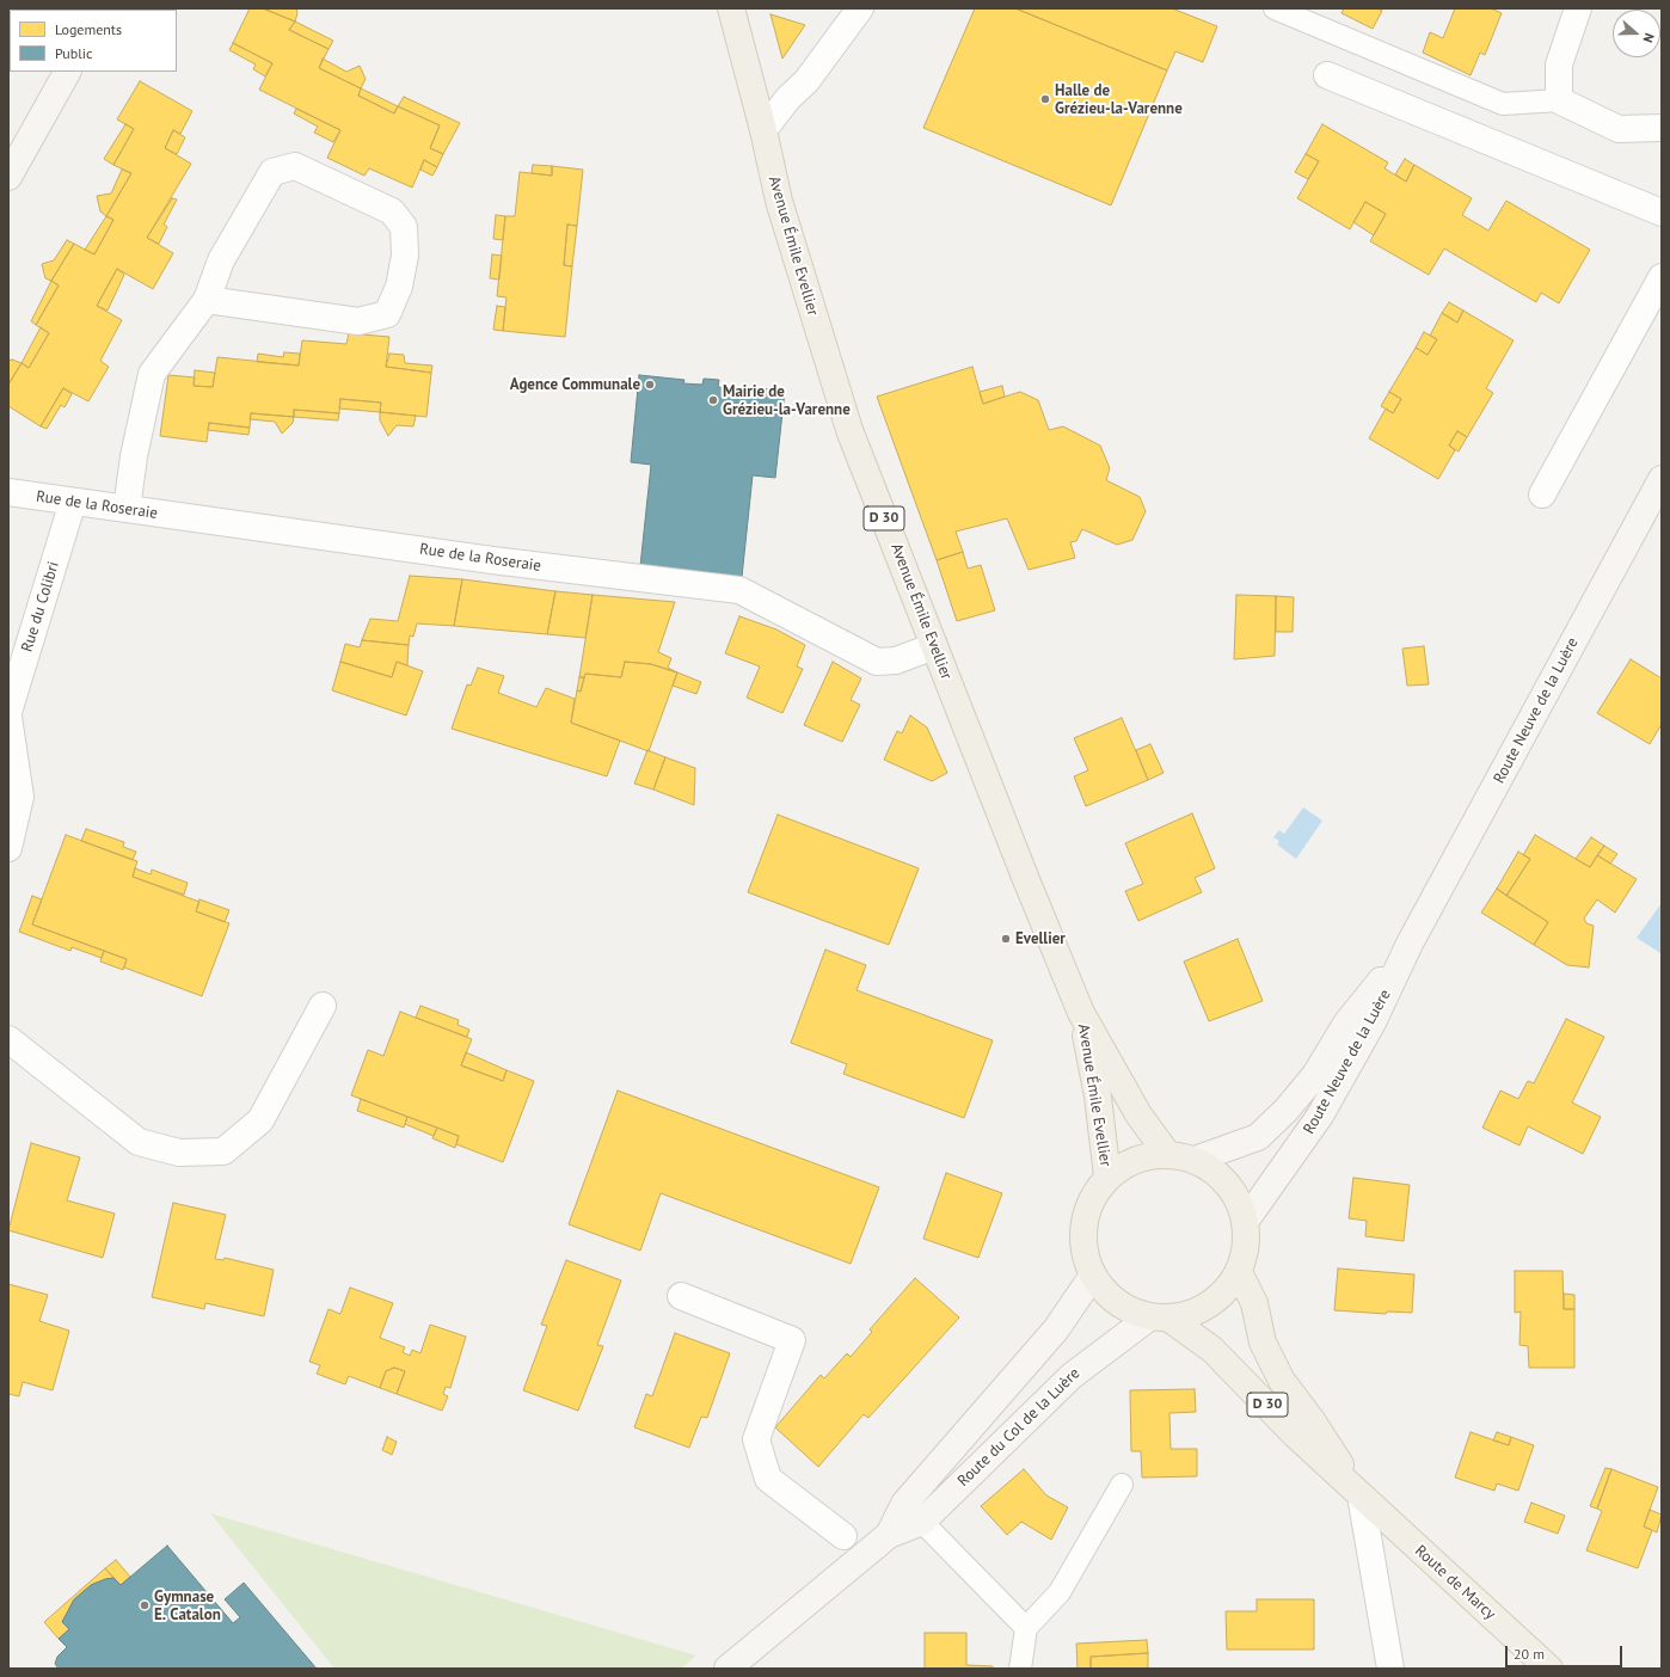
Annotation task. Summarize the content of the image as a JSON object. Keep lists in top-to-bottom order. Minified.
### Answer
{"streets":{"main road":["Avenue Émile Evellier","D 30","Route de Marcy"],"street":["Rue de la Roseraie","Rue du Colibri","Route Neuve de la Luère","Route du Col de la Luère"]},"crossings":[["Avenue Émile Evellier","Rue de la Roseraie"],["Avenue Émile Evellier","Route Neuve de la Luère"],["Avenue Émile Evellier","Route du Col de la Luère"],["Avenue Émile Evellier","Route de Marcy"],["Rue de la Roseraie","Rue du Colibri"],["Route Neuve de la Luère","Route du Col de la Luère"],["Route Neuve de la Luère","Route de Marcy"],["Route du Col de la Luère","Route de Marcy"]],"places":["Halle de Grézieu-la-Varenne","Agence Communale","Mairie de Grézieu-la-Varenne","Evellier","Gymnase E. Catalon"],"legend":["Logements","Public"],"scale_bar":"20 m","north":"right"}
